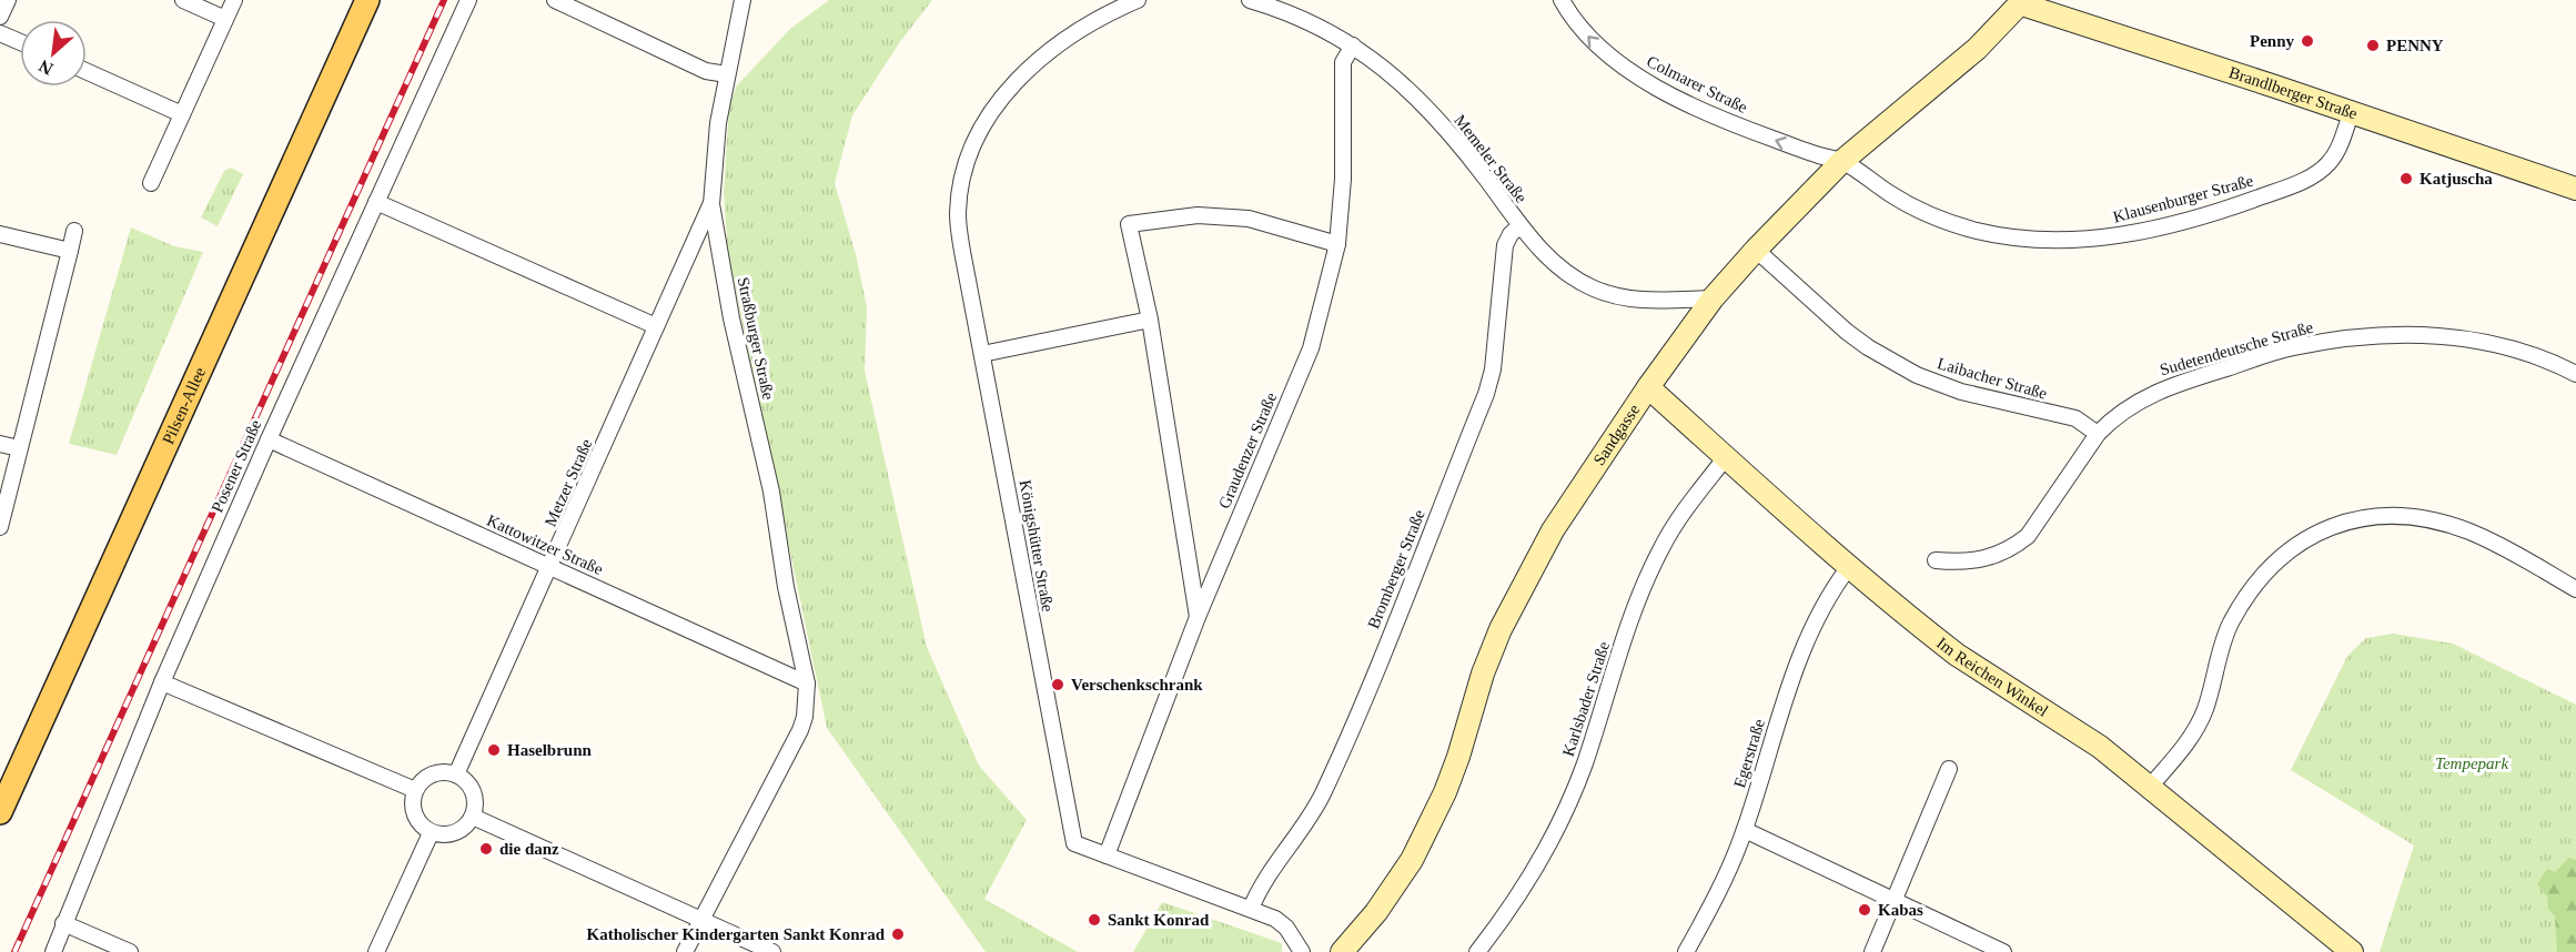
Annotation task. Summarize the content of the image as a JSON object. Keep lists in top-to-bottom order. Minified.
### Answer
{"streets":{"main road":["Pilsen-Allee"],"street":["Colmarer Straße","Brandlberger Straße","Memeler Straße","Klausenburger Straße","Straßburger Straße","Sudetendeutsche Straße","Laibacher Straße","Sandgasse","Graudenzer Straße","Posener Straße","Metzer Straße","Kattowitzer Straße","Königshütter Straße","Bromberger Straße","Im Reichen Winkel","Karlsbader Straße","Egerstraße"]},"crossings":[["Colmarer Straße","Klausenburger Straße"],["Colmarer Straße","Sandgasse"],["Brandlberger Straße","Klausenburger Straße"],["Brandlberger Straße","Sandgasse"],["Memeler Straße","Sandgasse"],["Memeler Straße","Graudenzer Straße"],["Memeler Straße","Bromberger Straße"],["Klausenburger Straße","Sandgasse"],["Straßburger Straße","Metzer Straße"],["Straßburger Straße","Kattowitzer Straße"],["Sudetendeutsche Straße","Laibacher Straße"],["Laibacher Straße","Sandgasse"],["Sandgasse","Im Reichen Winkel"],["Graudenzer Straße","Königshütter Straße"],["Posener Straße","Kattowitzer Straße"],["Metzer Straße","Kattowitzer Straße"],["Im Reichen Winkel","Karlsbader Straße"],["Im Reichen Winkel","Egerstraße"]],"one_way":["Colmarer Straße"],"parks":["Tempepark"],"places":["Penny","PENNY","Katjuscha","Verschenkschrank","Haselbrunn","die danz","Kabas","Sankt Konrad","Katholischer Kindergarten Sankt Konrad"],"north":"bottom left"}
